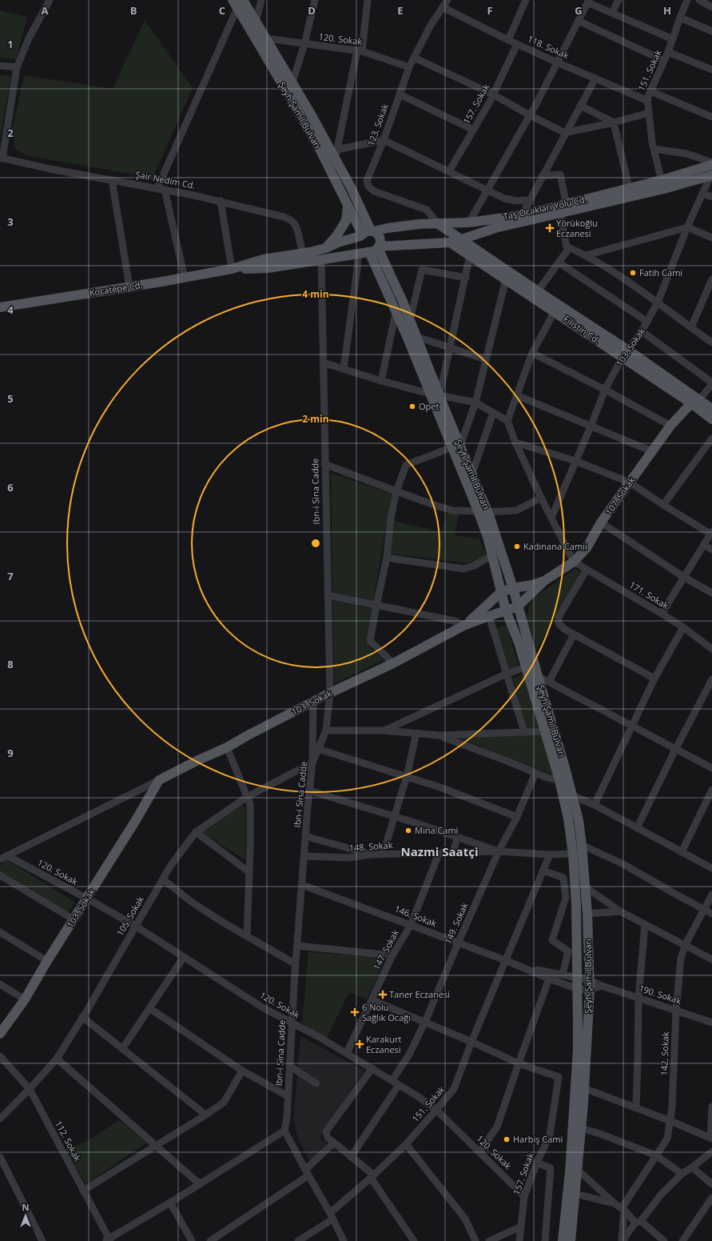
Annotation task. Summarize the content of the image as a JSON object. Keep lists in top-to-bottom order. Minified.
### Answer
{"streets":{"main road":["Şeyh Şamil Bulvarı","Taş Ocakları Yolu Cd.","Kocatepe Cd.","Filistin Cd.","103. Sokak","107. Sokak"],"street":["120. Sokak","118. Sokak","151. Sokak","157. Sokak","123. Sokak","Şair Nedim Cd.","Ibn-i Sina Cadde","171. Sokak","148. Sokak","105. Sokak","146. Sokak","149. Sokak","147. Sokak","190. Sokak","142. Sokak","112. Sokak"]},"crossings":[["120. Sokak","151. Sokak"],["120. Sokak","157. Sokak"],["120. Sokak","Şeyh Şamil Bulvarı"],["120. Sokak","123. Sokak"],["120. Sokak","103. Sokak"],["120. Sokak","Ibn-i Sina Cadde"],["120. Sokak","105. Sokak"],["120. Sokak","149. Sokak"],["120. Sokak","147. Sokak"],["118. Sokak","151. Sokak"],["118. Sokak","157. Sokak"],["118. Sokak","123. Sokak"],["151. Sokak","Taş Ocakları Yolu Cd."],["151. Sokak","148. Sokak"],["151. Sokak","146. Sokak"],["Şeyh Şamil Bulvarı","Taş Ocakları Yolu Cd."],["Şeyh Şamil Bulvarı","Kocatepe Cd."],["Şeyh Şamil Bulvarı","103. Sokak"],["Şeyh Şamil Bulvarı","148. Sokak"],["Şeyh Şamil Bulvarı","146. Sokak"],["Şeyh Şamil Bulvarı","190. Sokak"],["123. Sokak","Taş Ocakları Yolu Cd."],["123. Sokak","Filistin Cd."],["Şair Nedim Cd.","Kocatepe Cd."],["Taş Ocakları Yolu Cd.","Kocatepe Cd."],["Taş Ocakları Yolu Cd.","Filistin Cd."],["Taş Ocakları Yolu Cd.","103. Sokak"],["Kocatepe Cd.","Ibn-i Sina Cadde"],["Filistin Cd.","103. Sokak"],["Filistin Cd.","107. Sokak"],["103. Sokak","Ibn-i Sina Cadde"],["103. Sokak","107. Sokak"],["Ibn-i Sina Cadde","148. Sokak"],["Ibn-i Sina Cadde","105. Sokak"],["Ibn-i Sina Cadde","146. Sokak"],["107. Sokak","171. Sokak"],["148. Sokak","149. Sokak"],["148. Sokak","147. Sokak"],["105. Sokak","112. Sokak"],["146. Sokak","149. Sokak"],["146. Sokak","147. Sokak"],["146. Sokak","190. Sokak"],["190. Sokak","142. Sokak"]],"districts":["Nazmi Saatçi"],"places":{"health":["Yörükoğlu Eczanesi","Taner Eczanesi","6 Nolu Sağlık Ocağı","Karakurt Eczanesi"],"other":["Fatih Cami","Opet","Kadınana Camii","Mina Cami","Harbiş Cami"]},"north":"top","grid":{"columns":["A","B","C","D","E","F","G","H"],"rows":["1","2","3","4","5","6","7","8","9"]},"rings":["4 min","2 min"]}
